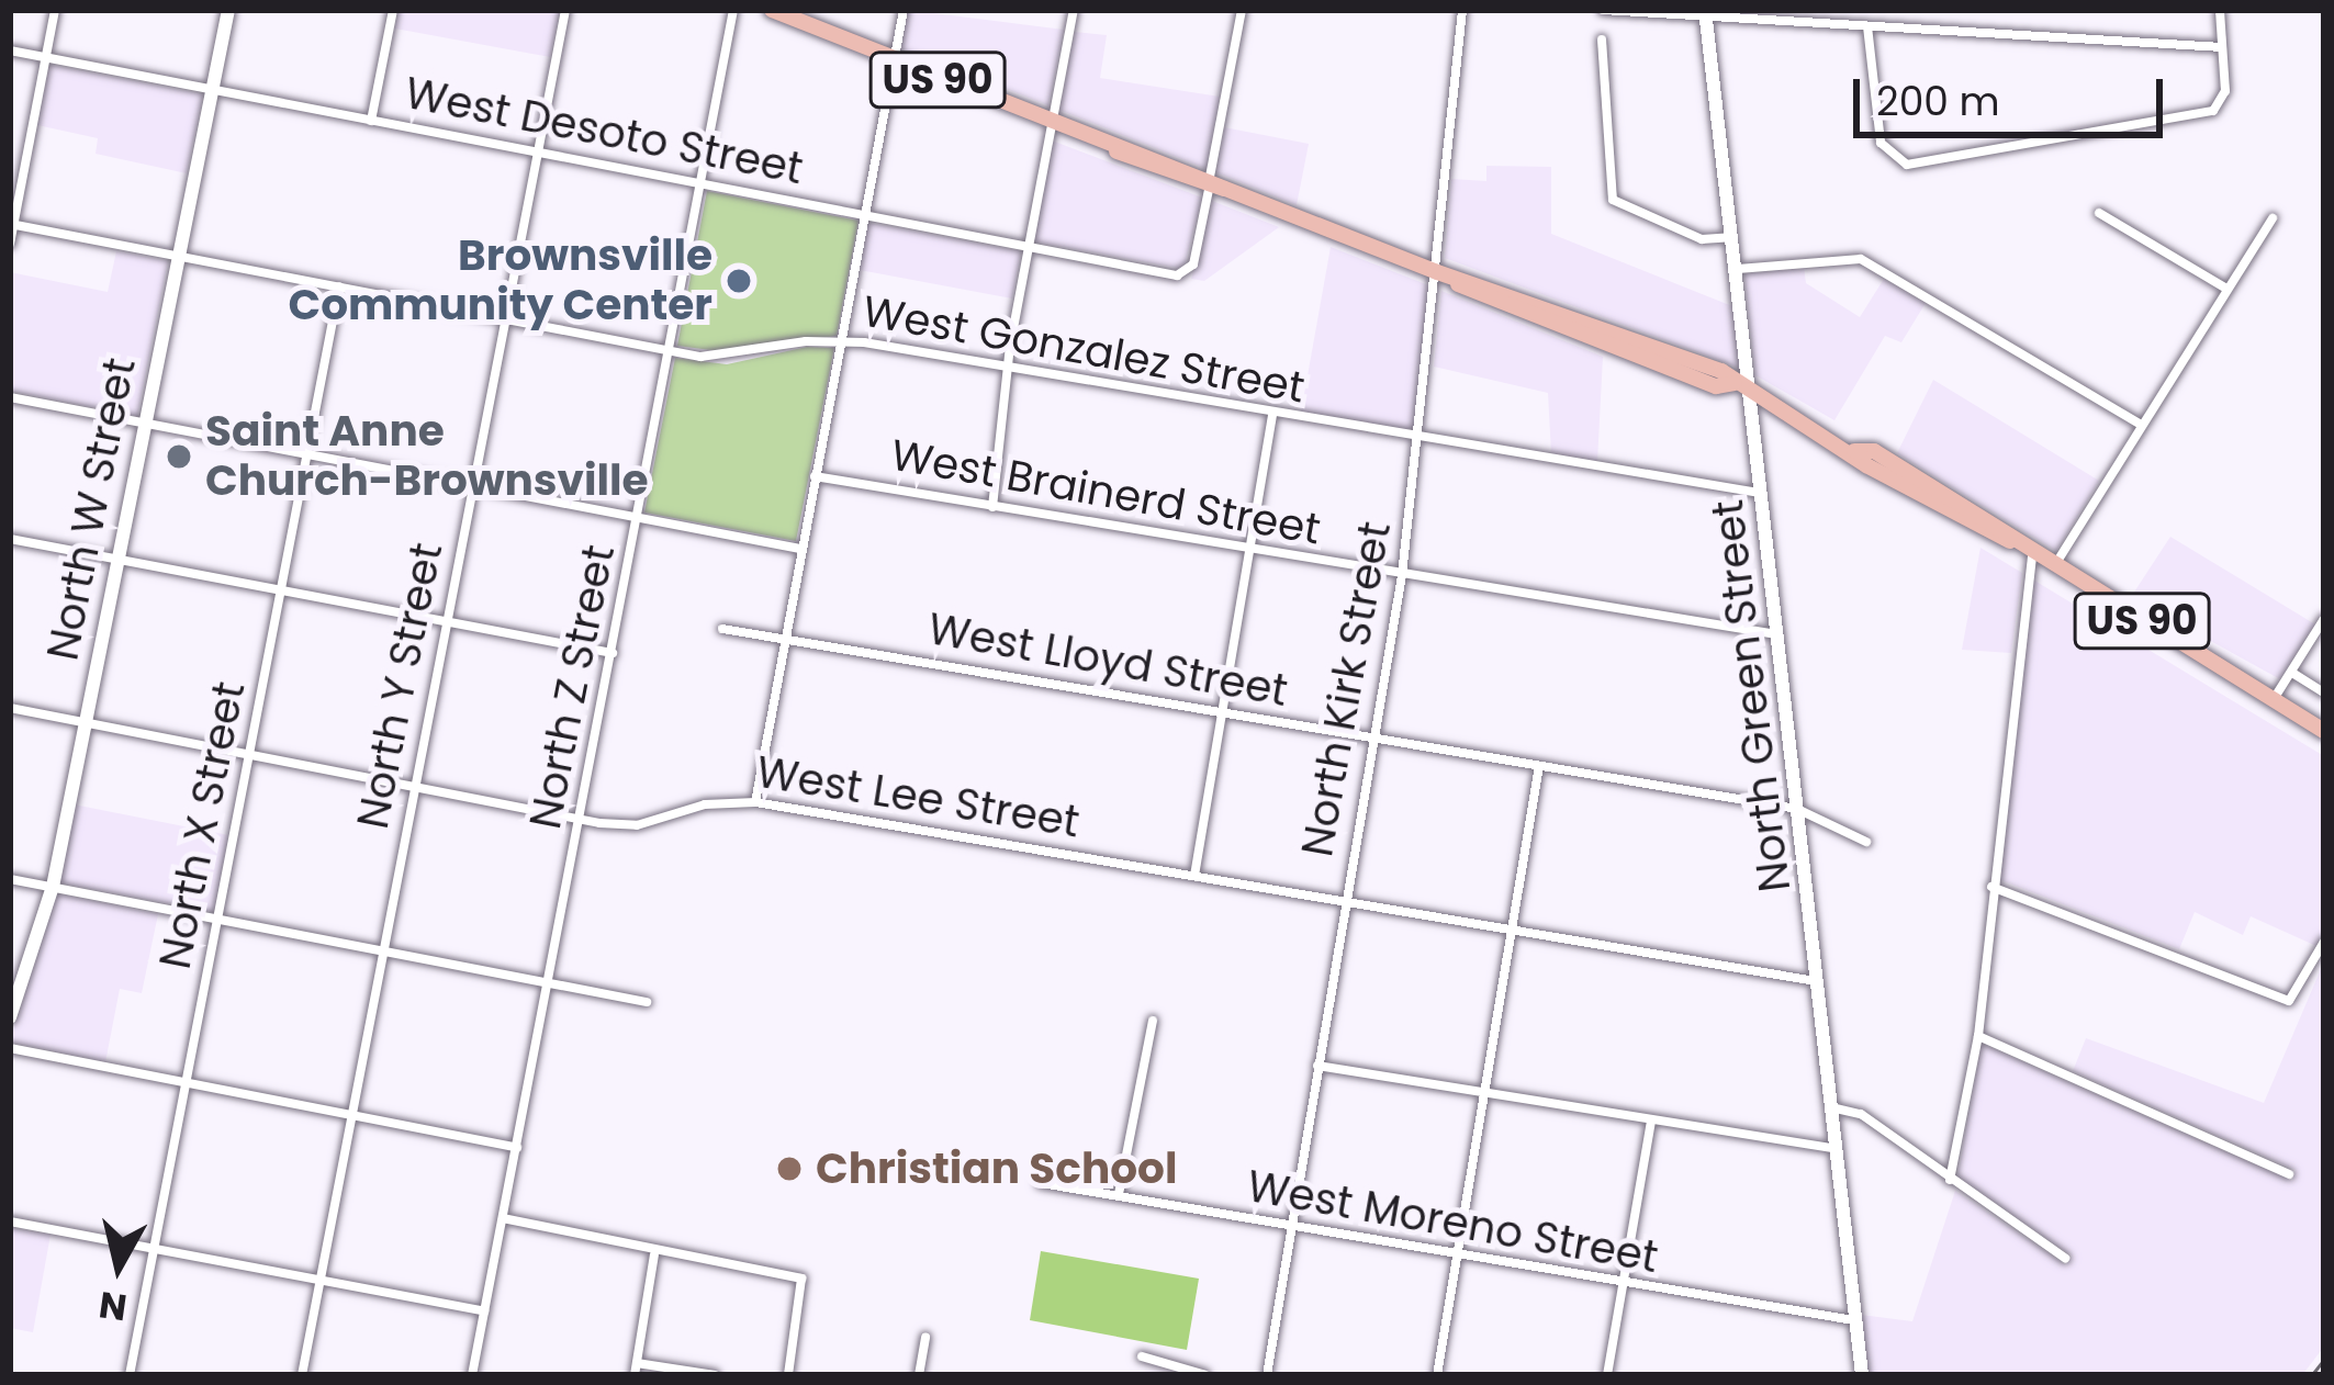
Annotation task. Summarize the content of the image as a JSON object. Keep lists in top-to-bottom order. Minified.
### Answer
{"streets":{"main road":["US 90"],"street":["West Desoto Street","West Gonzalez Street","West Brainerd Street","North W Street","West Lloyd Street","North Y Street","North Z Street","North Kirk Street","North Green Street","West Lee Street","North X Street","West Moreno Street"]},"crossings":[["US 90","West Desoto Street"],["US 90","North Kirk Street"],["US 90","North Green Street"],["West Desoto Street","North W Street"],["West Desoto Street","North Y Street"],["West Desoto Street","North Z Street"],["West Gonzalez Street","North W Street"],["West Gonzalez Street","North Y Street"],["West Gonzalez Street","North Z Street"],["West Gonzalez Street","North Kirk Street"],["West Gonzalez Street","North Green Street"],["West Gonzalez Street","North X Street"],["West Brainerd Street","North Kirk Street"],["West Brainerd Street","North Green Street"],["North W Street","West Lee Street"],["West Lloyd Street","North Kirk Street"],["West Lloyd Street","North Green Street"],["North Y Street","West Lee Street"],["North Z Street","West Lee Street"],["North Kirk Street","West Lee Street"],["North Kirk Street","West Moreno Street"],["North Green Street","West Lee Street"],["North Green Street","West Moreno Street"],["West Lee Street","North X Street"]],"places":["Brownsville Community Center","Saint Anne Church-Brownsville","Christian School"],"scale_bar":"200 m","north":"bottom"}
